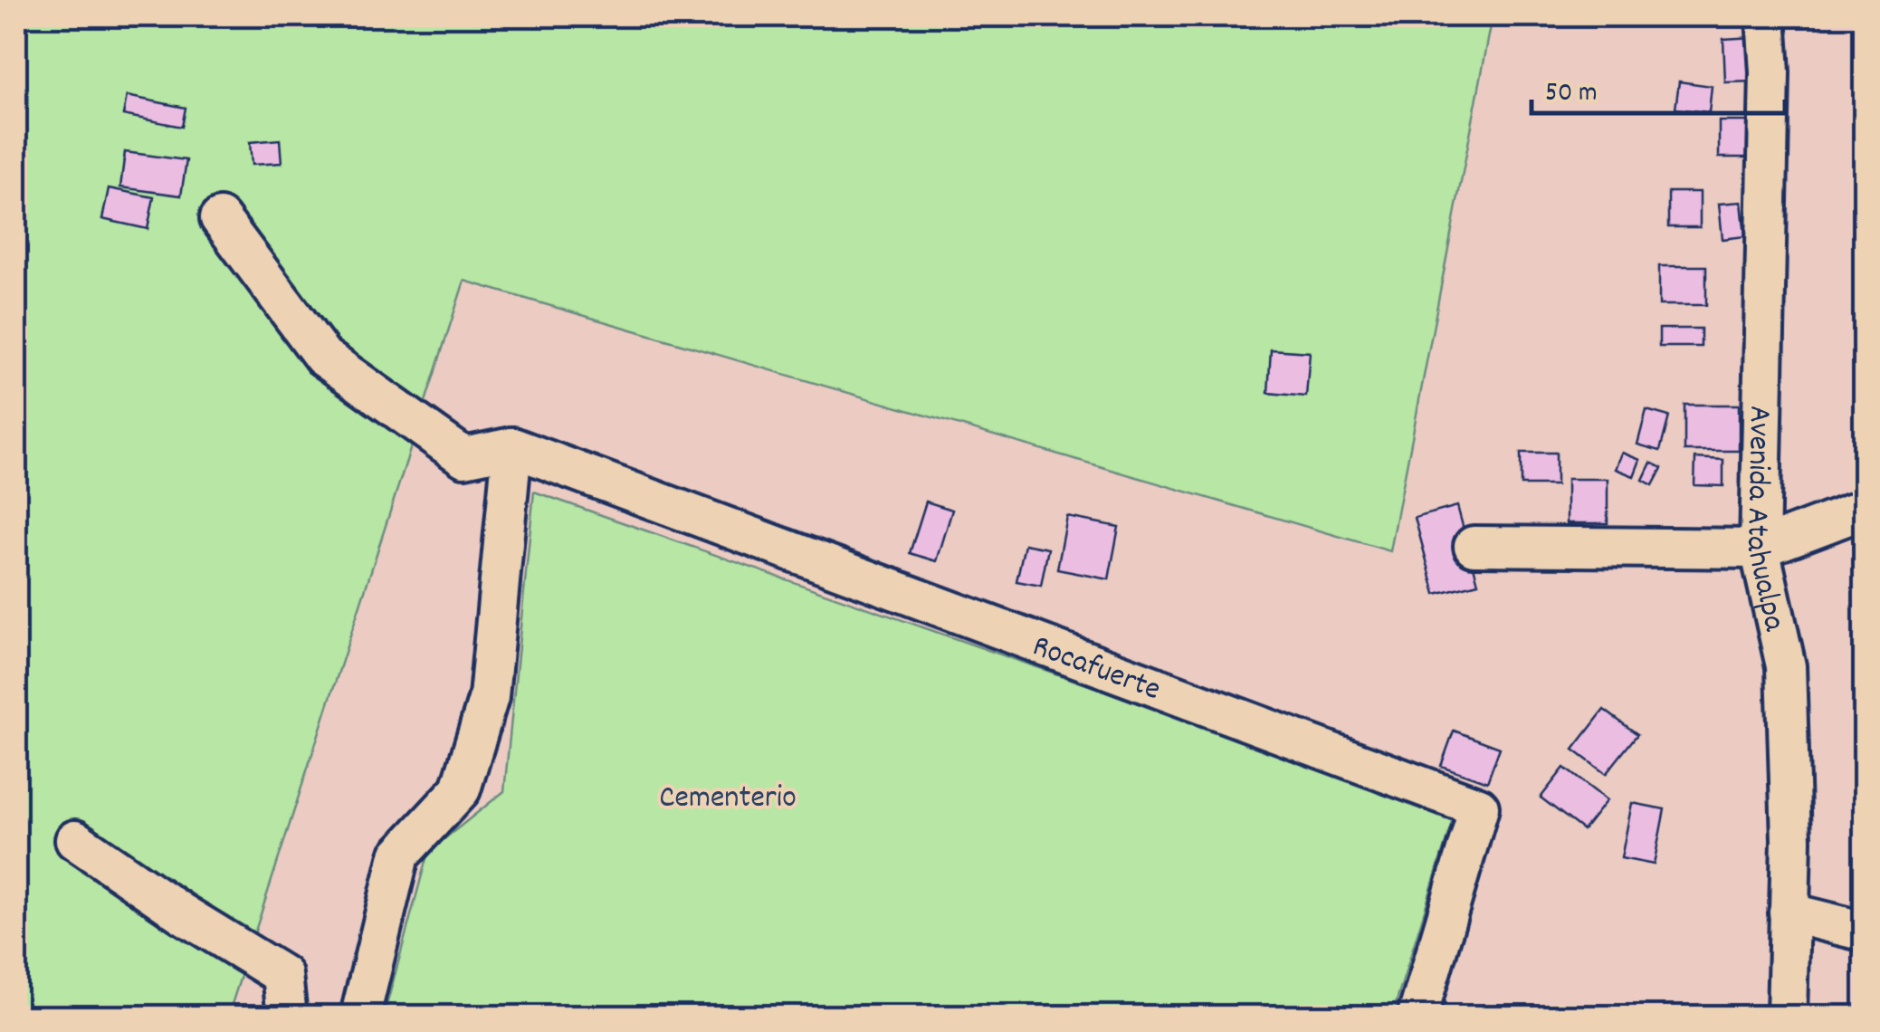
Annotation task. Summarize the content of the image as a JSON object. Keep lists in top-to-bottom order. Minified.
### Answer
{"streets":{"street":["Avenida Atahualpa","Rocafuerte"]},"parks":["Cementerio"],"scale_bar":"50 m"}
